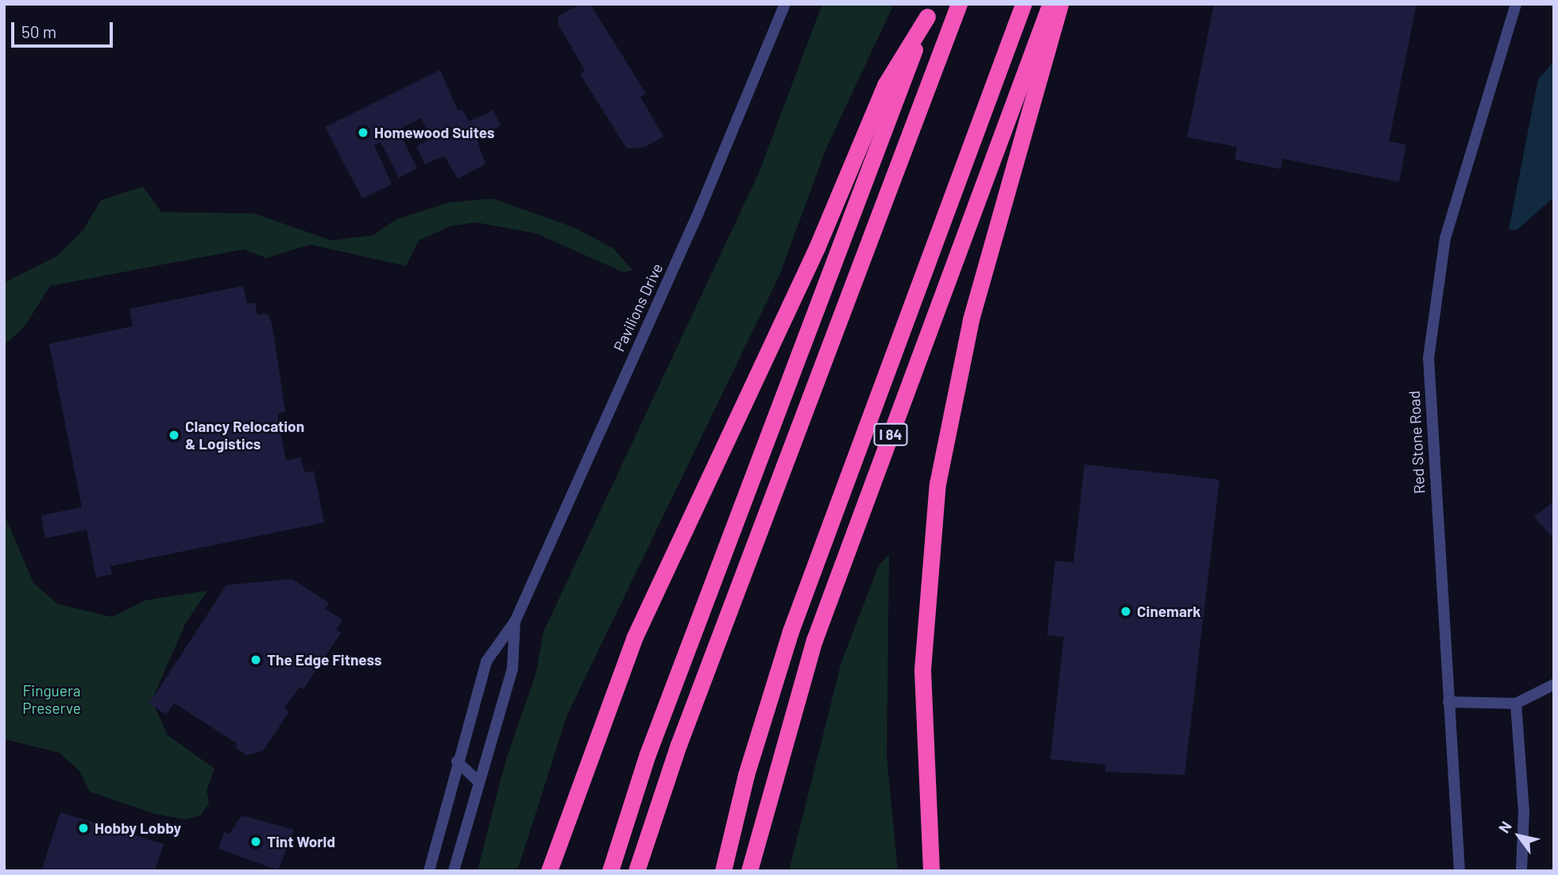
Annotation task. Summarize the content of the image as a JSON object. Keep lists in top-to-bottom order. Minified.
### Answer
{"streets":{"highway":["I 84"],"street":["Pavilions Drive","Red Stone Road"]},"parks":["Finguera Preserve"],"places":["Homewood Suites","Clancy Relocation & Logistics","Cinemark","The Edge Fitness","Hobby Lobby","Tint World"],"scale_bar":"50 m","north":"top left"}
